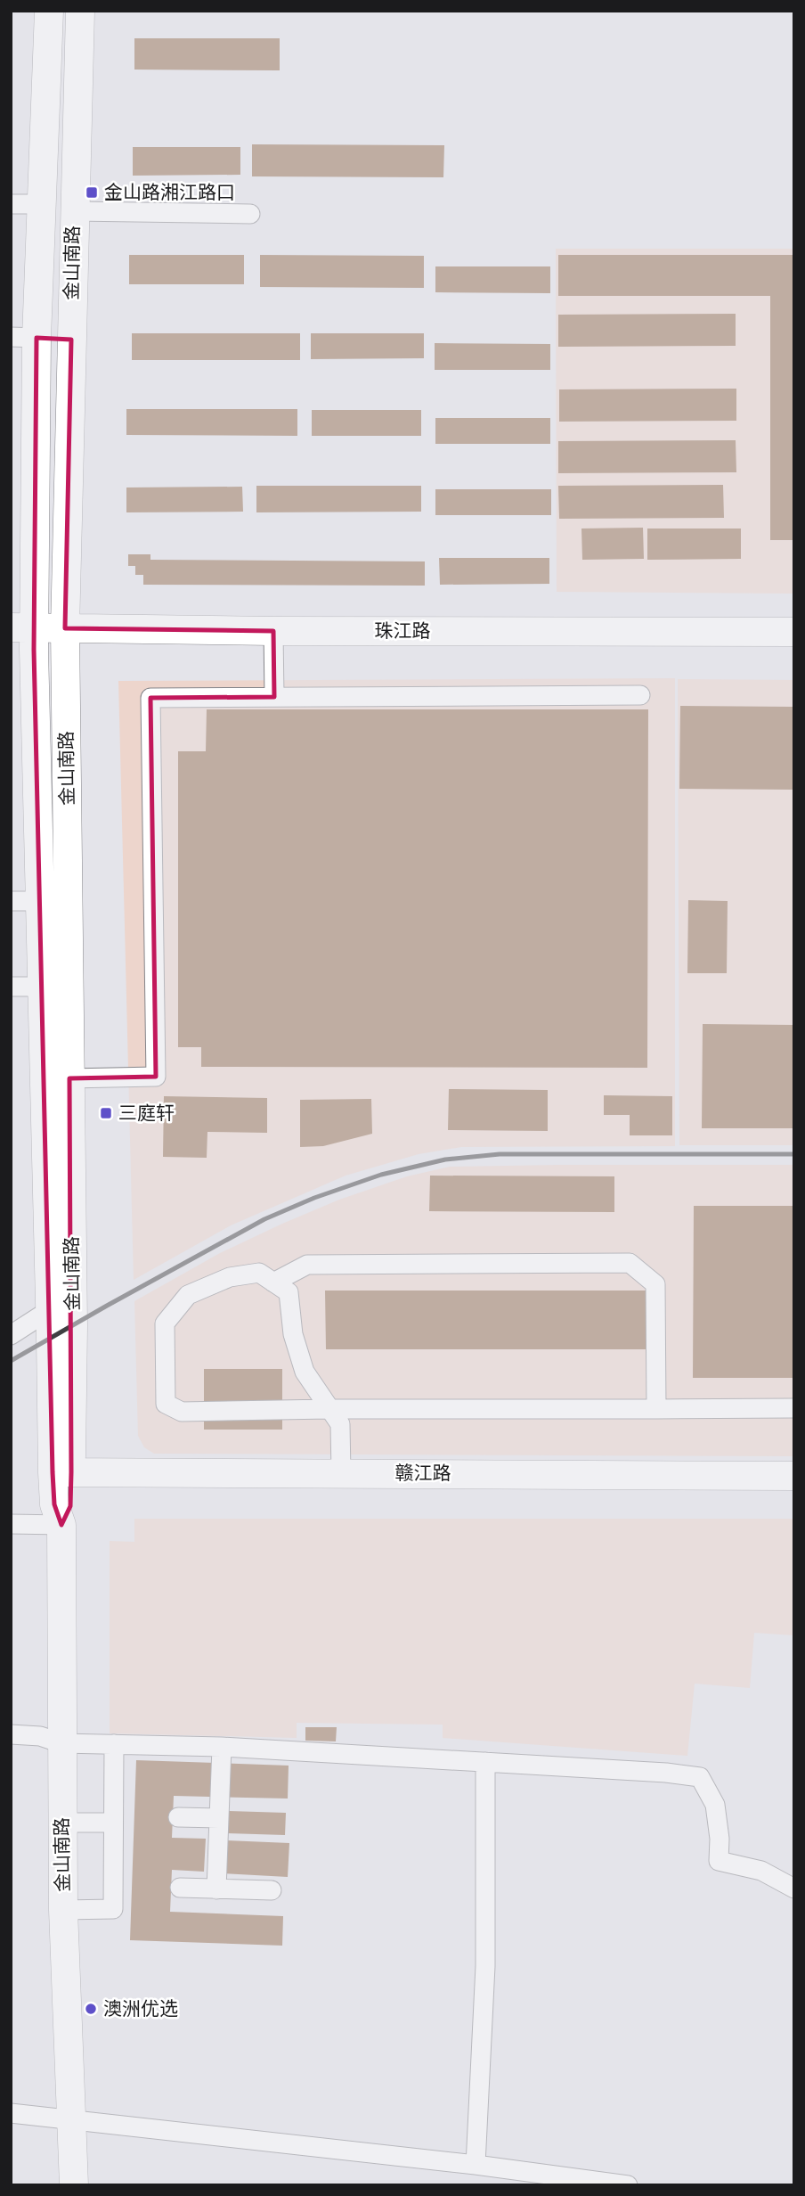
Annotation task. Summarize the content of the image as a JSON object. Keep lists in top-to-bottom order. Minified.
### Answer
{"streets":{"main road":["金山南路","珠江路","赣江路"]},"crossings":[["金山南路","珠江路"],["金山南路","赣江路"]],"places":{"transit":["金山路湘江路口","三庭轩"],"other":["澳洲优选"]}}
